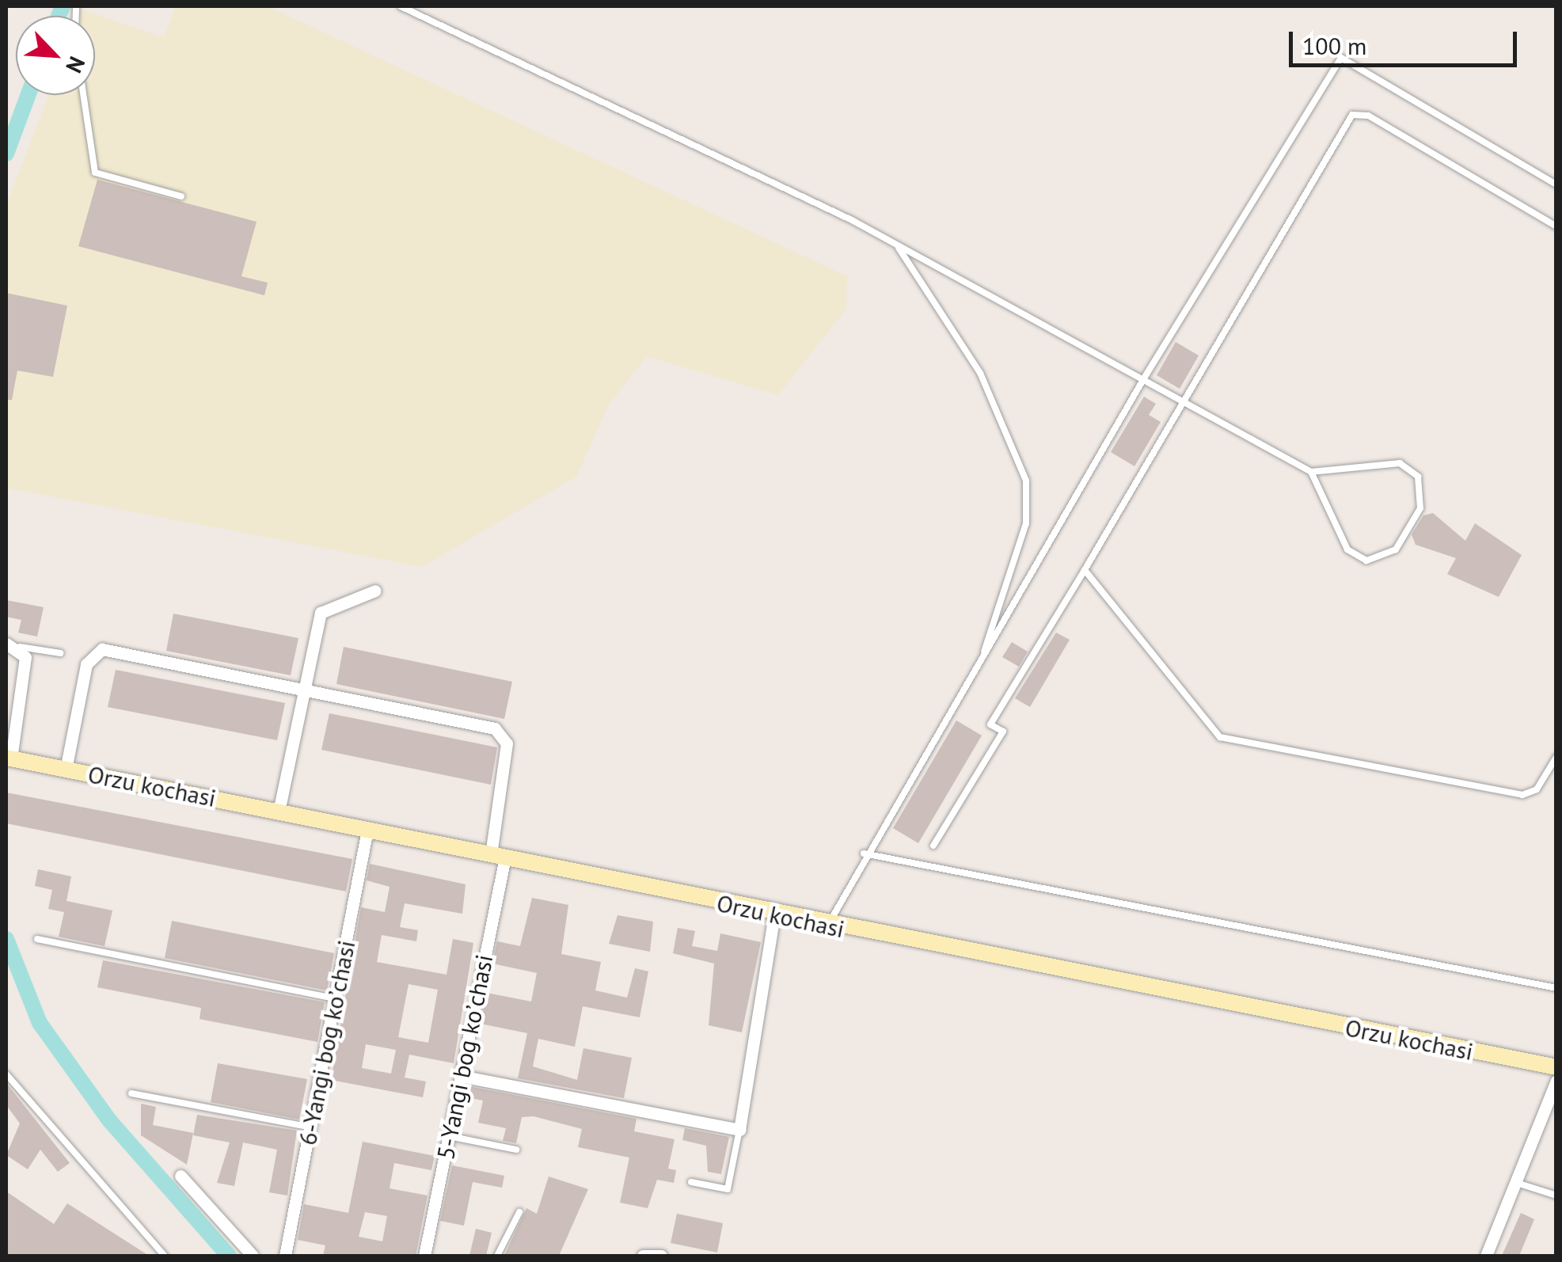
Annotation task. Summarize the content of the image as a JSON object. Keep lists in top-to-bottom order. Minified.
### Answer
{"streets":{"main road":["Orzu kochasi"],"street":["6-Yangi bog koʼchasi","5-Yangi bog koʼchasi"]},"crossings":[["Orzu kochasi","6-Yangi bog koʼchasi"],["Orzu kochasi","5-Yangi bog koʼchasi"]],"scale_bar":"100 m","north":"bottom right"}
